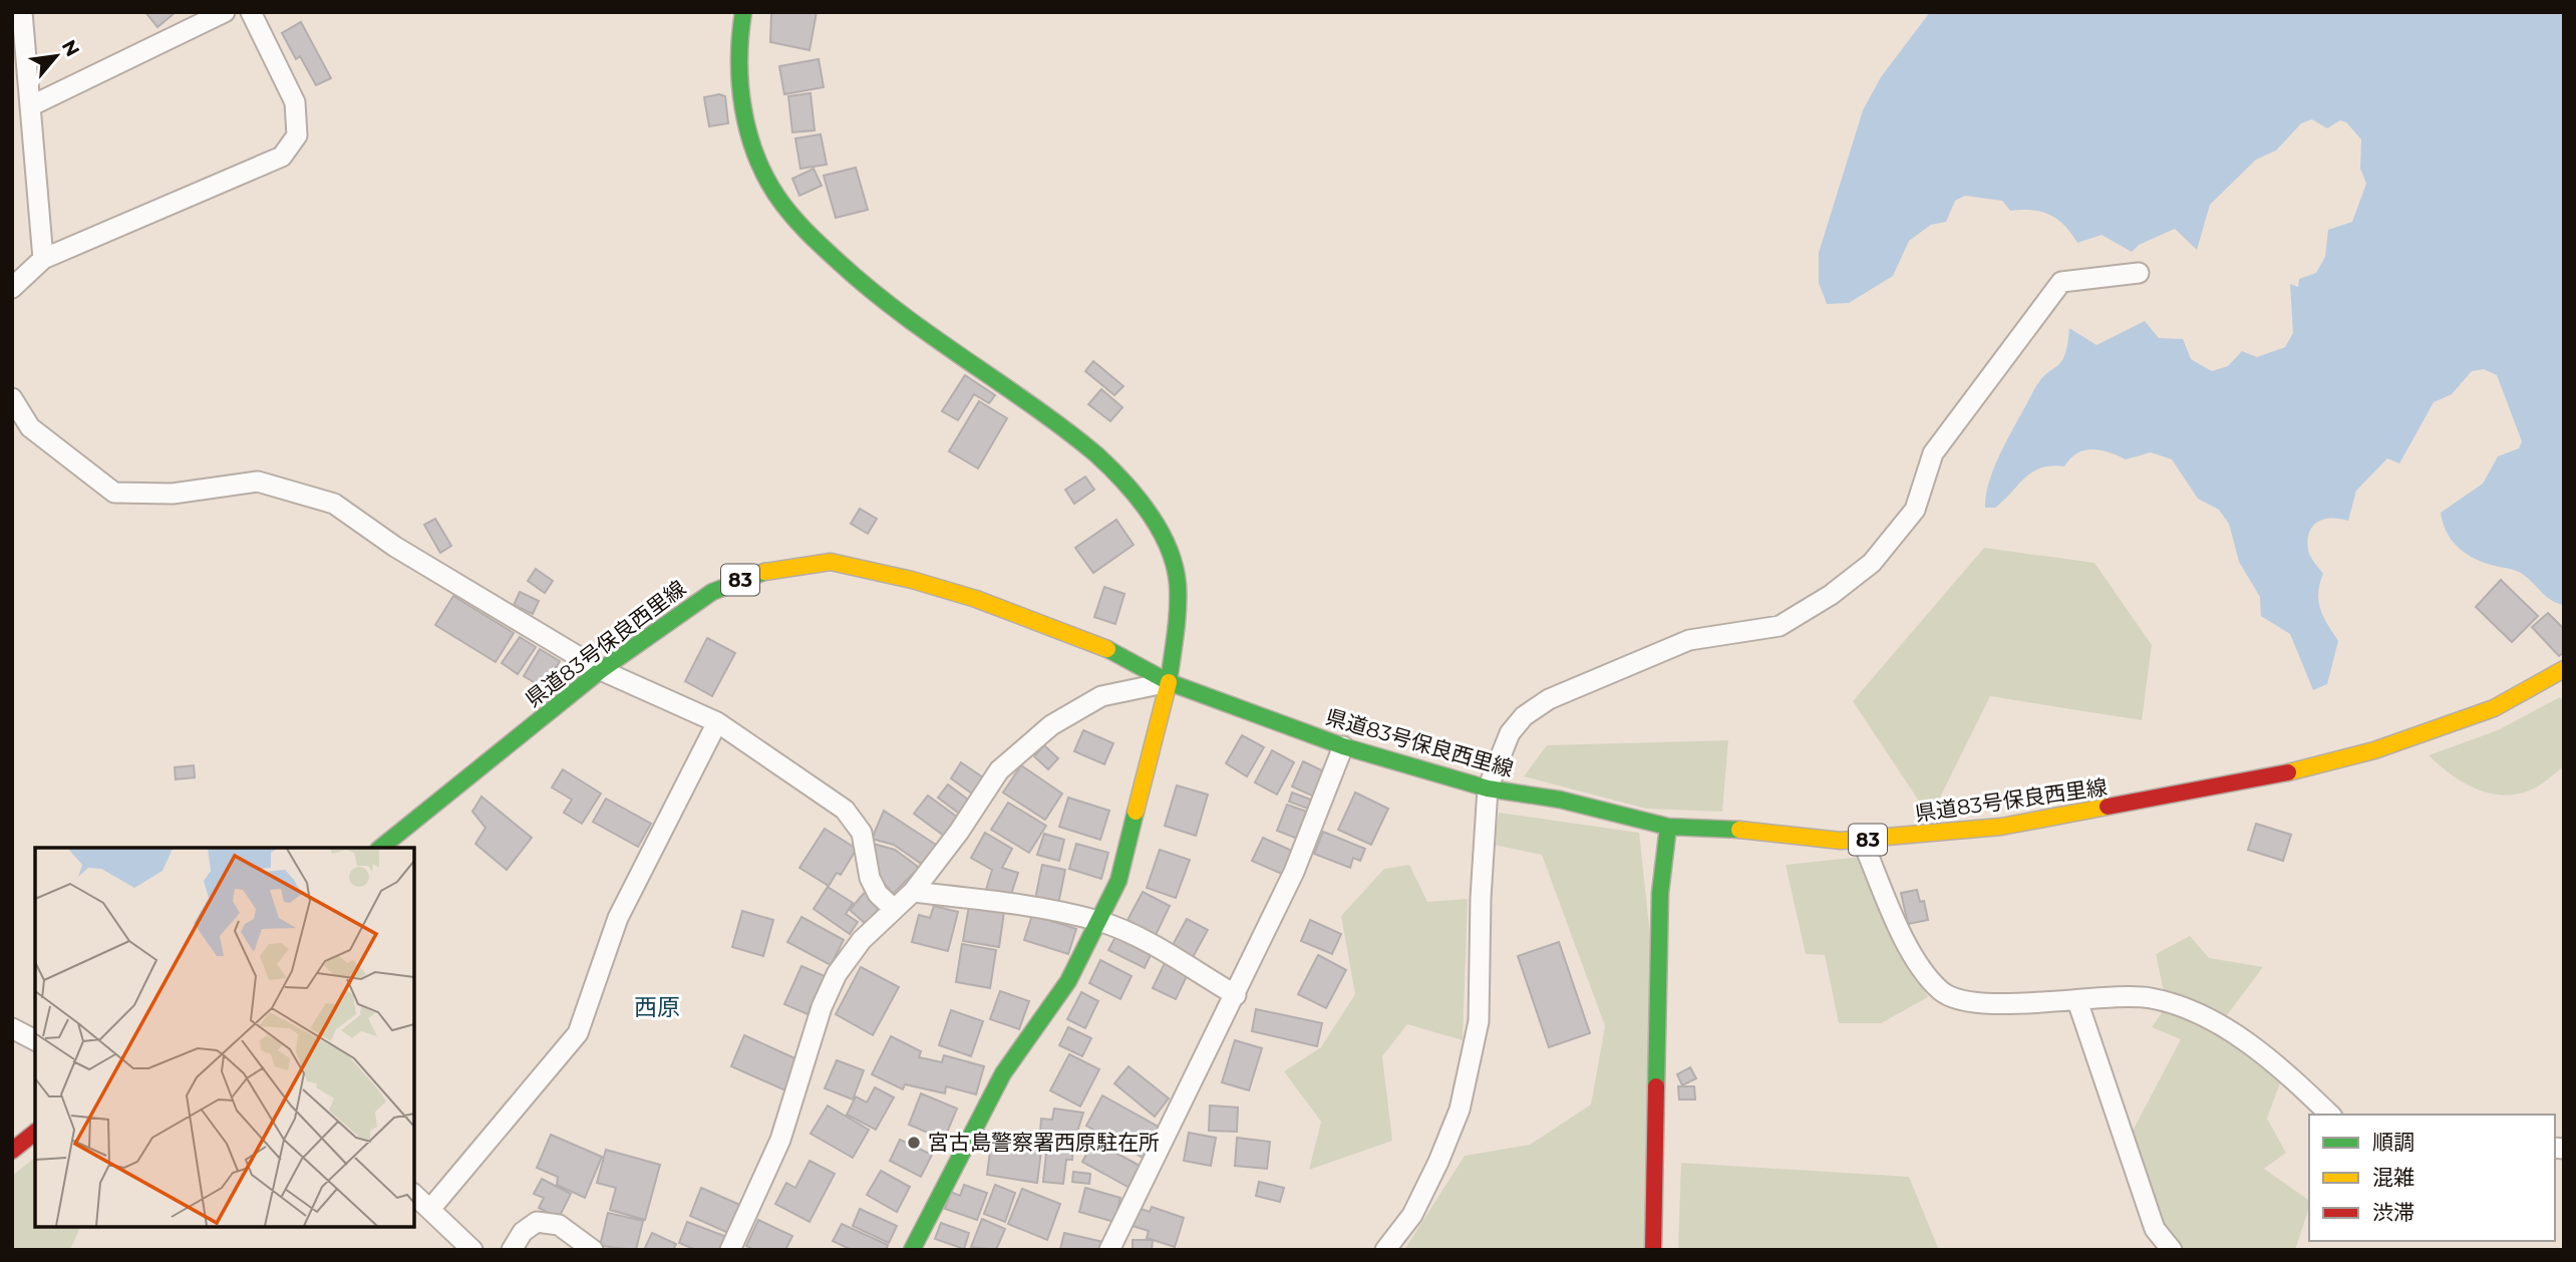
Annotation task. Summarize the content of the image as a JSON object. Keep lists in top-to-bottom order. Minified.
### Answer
{"streets":{"main road":["83","県道83号保良西里線"]},"districts":["西原"],"places":["宮古島警察署西原駐在所"],"legend":["順調","混雑","渋滞"],"north":"top right"}
